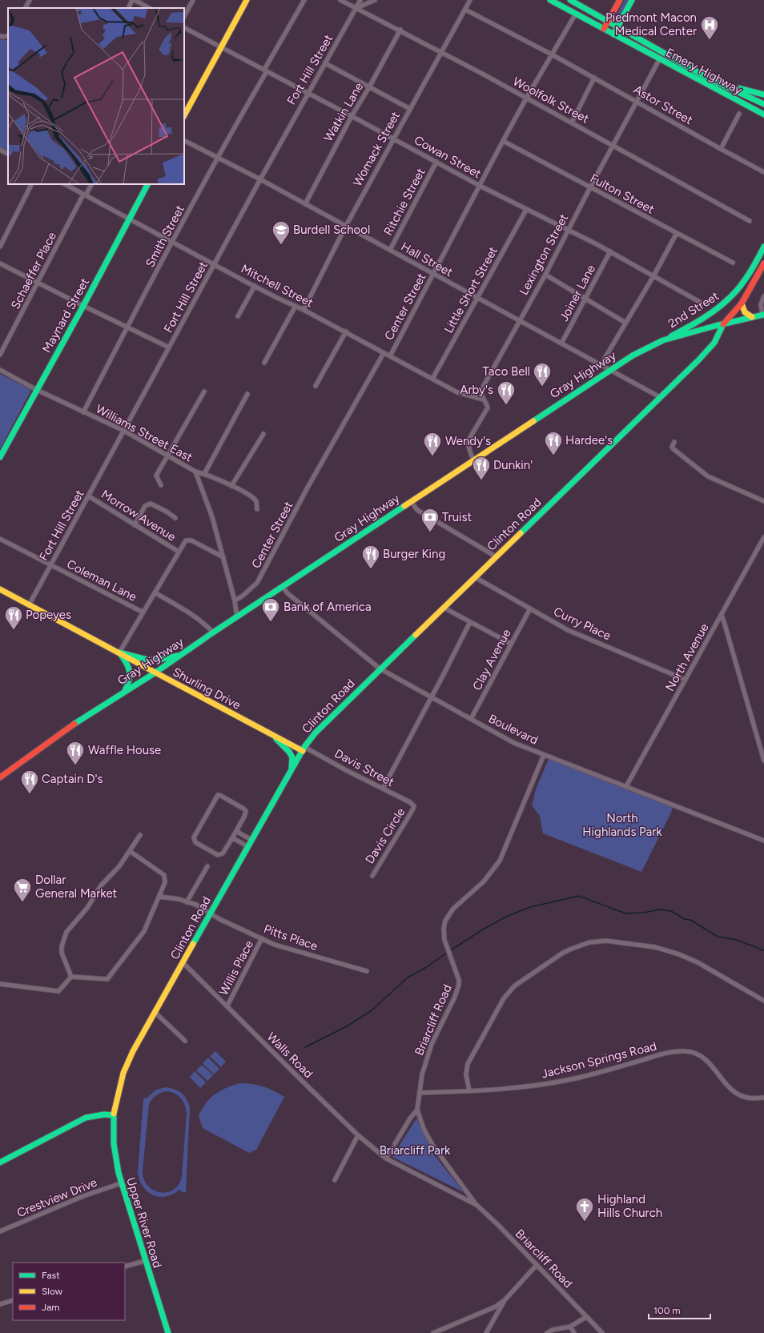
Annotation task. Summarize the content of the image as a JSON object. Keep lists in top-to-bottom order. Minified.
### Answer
{"streets":{"main road":["Emery Highway","2nd Street","Maynard Street","Gray Highway","Clinton Road","Shurling Drive","Upper River Road"],"street":["Fort Hill Street","Woolfolk Street","Astor Street","Watkin Lane","Womack Street","Cowan Street","Fulton Street","Ritchie Street","Smith Street","Lexington Street","Hall Street","Schaeffer Place","Mitchell Street","Little Short Street","Joiner Lane","Center Street","Williams Street East","Morrow Avenue","Coleman Lane","Curry Place","North Avenue","Clay Avenue","Boulevard","Davis Street","Davis Circle","Pitts Place","Willis Place","Briarcliff Road","Walls Road","Jackson Springs Road","Crestview Drive"]},"crossings":[["Fort Hill Street","Woolfolk Street"],["Fort Hill Street","Cowan Street"],["Fort Hill Street","Hall Street"],["Fort Hill Street","Mitchell Street"],["Fort Hill Street","Williams Street East"],["Fort Hill Street","Morrow Avenue"],["Fort Hill Street","Coleman Lane"],["Fort Hill Street","Shurling Drive"],["Emery Highway","Lexington Street"],["Emery Highway","Center Street"],["Woolfolk Street","Watkin Lane"],["Woolfolk Street","Womack Street"],["Woolfolk Street","Lexington Street"],["Woolfolk Street","Center Street"],["Astor Street","Womack Street"],["Astor Street","Lexington Street"],["Astor Street","Center Street"],["Watkin Lane","Cowan Street"],["Watkin Lane","Hall Street"],["Womack Street","Cowan Street"],["Womack Street","Hall Street"],["Womack Street","Mitchell Street"],["Cowan Street","Ritchie Street"],["Cowan Street","Smith Street"],["Cowan Street","Lexington Street"],["Cowan Street","Little Short Street"],["Cowan Street","Joiner Lane"],["Cowan Street","Center Street"],["Fulton Street","Lexington Street"],["Fulton Street","Center Street"],["Ritchie Street","Hall Street"],["Smith Street","Hall Street"],["Smith Street","Mitchell Street"],["Smith Street","Williams Street East"],["Lexington Street","Hall Street"],["Lexington Street","Mitchell Street"],["Lexington Street","Gray Highway"],["Hall Street","Little Short Street"],["Hall Street","Joiner Lane"],["Hall Street","Center Street"],["Hall Street","Gray Highway"],["Hall Street","Clinton Road"],["Schaeffer Place","Mitchell Street"],["Mitchell Street","Little Short Street"],["Mitchell Street","Center Street"],["Mitchell Street","Maynard Street"],["Center Street","Williams Street East"],["2nd Street","Gray Highway"],["2nd Street","Clinton Road"],["Maynard Street","Williams Street East"],["Gray Highway","Williams Street East"],["Gray Highway","Clinton Road"],["Gray Highway","Shurling Drive"],["Gray Highway","Boulevard"],["Williams Street East","Morrow Avenue"],["Clinton Road","Curry Place"],["Clinton Road","Shurling Drive"],["Clinton Road","Boulevard"],["Clinton Road","Davis Street"],["Clinton Road","Pitts Place"],["Clinton Road","Walls Road"],["Clinton Road","Upper River Road"],["Curry Place","North Avenue"],["Curry Place","Clay Avenue"],["North Avenue","Boulevard"],["Clay Avenue","Boulevard"],["Shurling Drive","Davis Street"],["Boulevard","Briarcliff Road"],["Davis Street","Davis Circle"],["Pitts Place","Willis Place"],["Willis Place","Walls Road"],["Briarcliff Road","Walls Road"],["Briarcliff Road","Jackson Springs Road"],["Crestview Drive","Upper River Road"]],"parks":["North Highlands Park","Briarcliff Park"],"places":{"hospital":["Piedmont Macon Medical Center"],"school or university":["Burdell School"],"restaurant":["Taco Bell","Arby's","Hardee's","Wendy's","Dunkin'","Burger King","Popeyes","Waffle House","Captain D's"],"bank":["Truist","Bank of America"],"supermarket":["Dollar General Market"],"church":["Highland Hills Church"]},"legend":["Fast","Slow","Jam"],"scale_bar":"100 m"}
